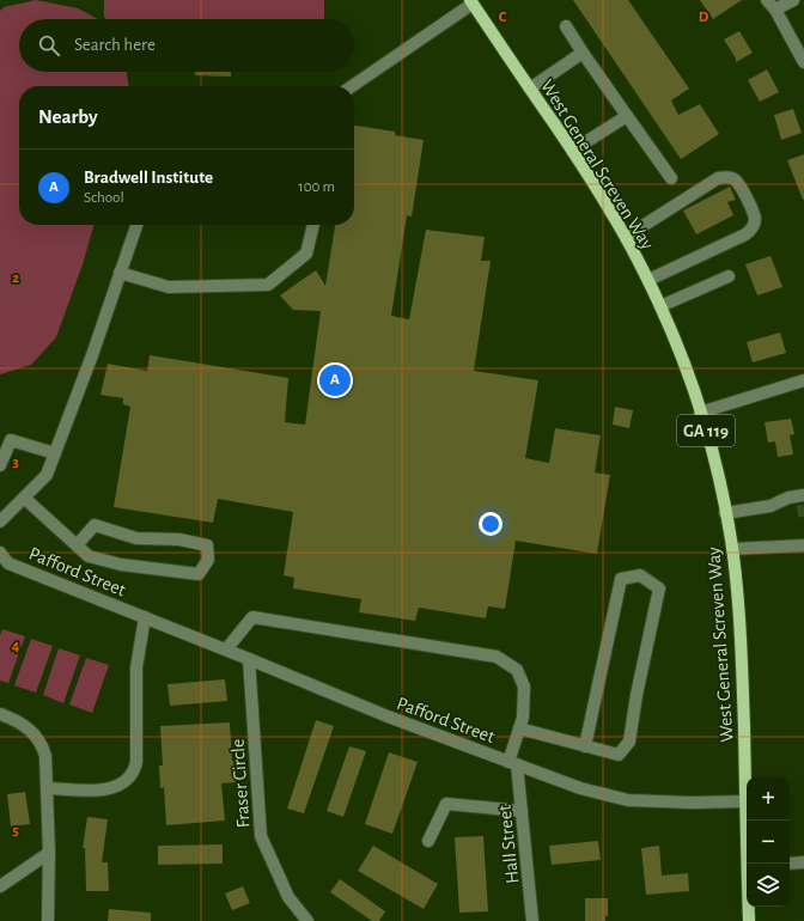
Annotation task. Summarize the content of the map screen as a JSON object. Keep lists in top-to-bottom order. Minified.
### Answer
{"streets":{"main road":["West General Screven Way","GA 119"],"street":["Pafford Street","Fraser Circle","Hall Street"]},"crossings":[["West General Screven Way","Pafford Street"],["Pafford Street","Fraser Circle"],["Pafford Street","Hall Street"]],"page":{"search":"Search here","heading":"Nearby","list":[{"mark":"A","name":"Bradwell Institute","note":"School","value":"100 m"}],"pins":"A","map_buttons":["+","−"]},"grid":{"columns":["C","D"],"rows":["2","3","4","5"]}}
